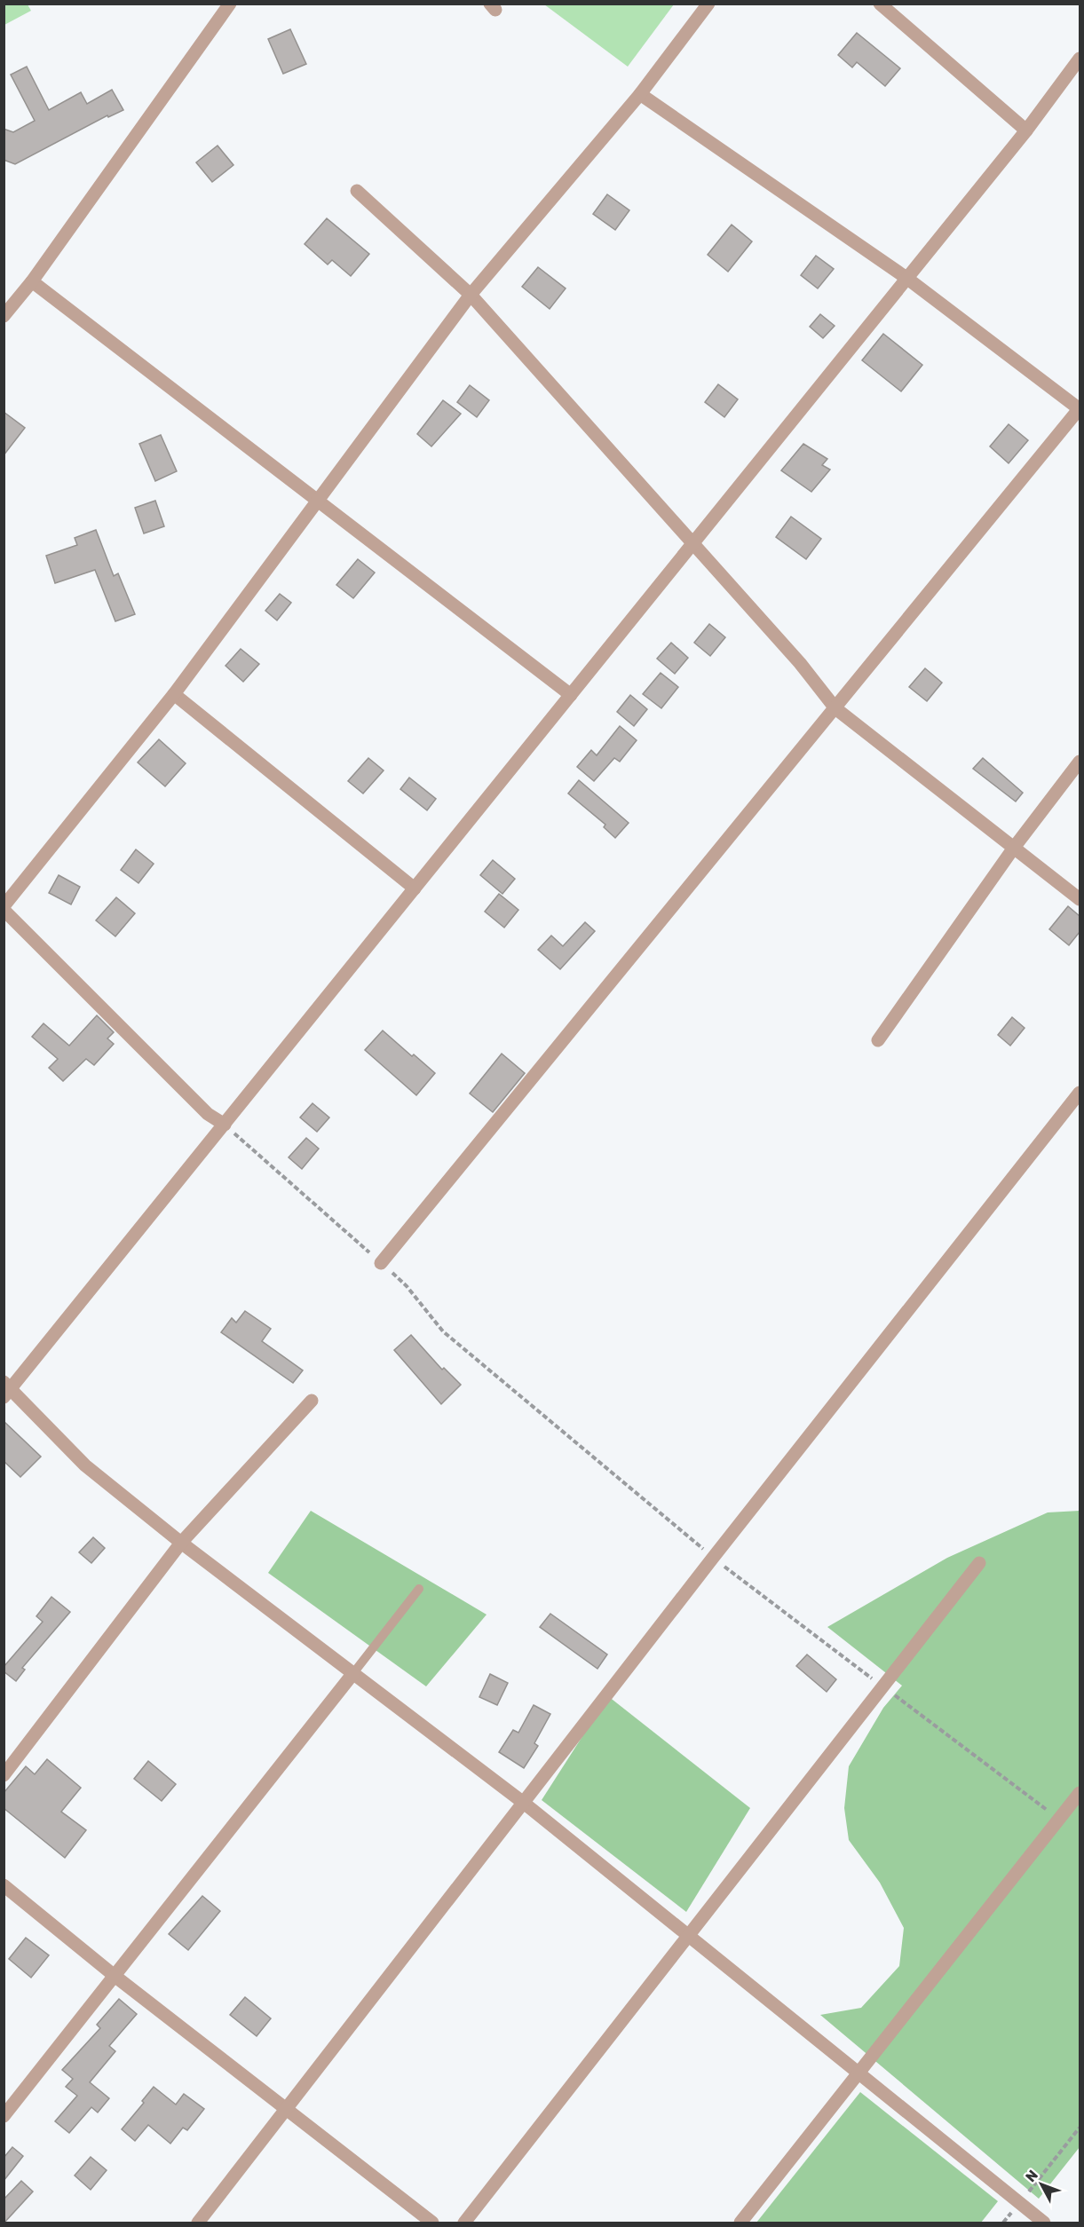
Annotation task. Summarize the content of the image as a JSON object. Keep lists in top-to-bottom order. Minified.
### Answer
{"north":"top left"}
